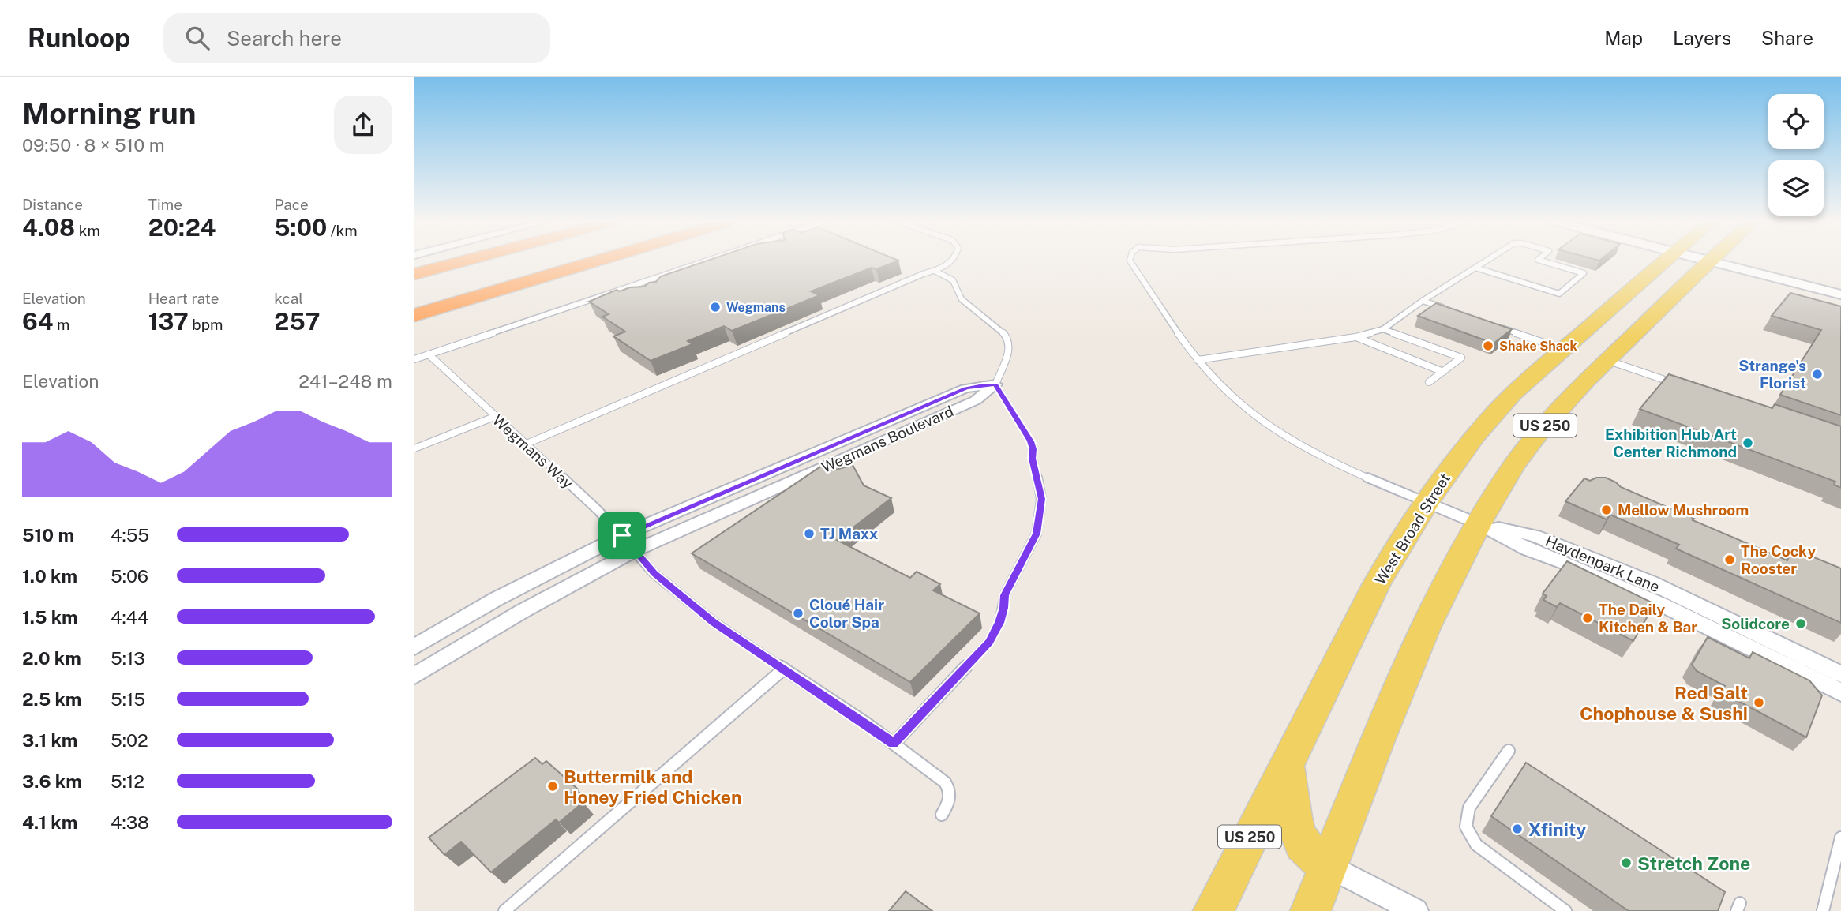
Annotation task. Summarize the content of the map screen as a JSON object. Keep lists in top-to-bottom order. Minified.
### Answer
{"streets":{"main road":["US 250","West Broad Street"],"street":["Wegmans Boulevard","Haydenpark Lane"],"lane":["Wegmans Way"]},"crossings":[["US 250","Haydenpark Lane"],["Wegmans Boulevard","Wegmans Way"],["West Broad Street","Haydenpark Lane"]],"places":["Wegmans","Shake Shack","Strange's Florist","Exhibition Hub Art Center Richmond","Mellow Mushroom","TJ Maxx","The Cocky Rooster","Cloué Hair Color Spa","The Daily Kitchen & Bar","Solidcore","Red Salt Chophouse & Sushi","Buttermilk and Honey Fried Chicken","Xfinity","Stretch Zone"],"page":{"header":"Runloop","search":"Search here","nav":["Map","Layers","Share"],"heading":["Morning run","09:50 · 8 × 510 m"],"stats":[["Distance","4.08 km"],["Time","20:24"],["Pace","5:00 /km"],["Elevation","64 m"],["Heart rate","137 bpm"],["kcal","257"]],"chart":["Elevation","241–248 m"],"list":[{"name":"510 m","note":"4:55"},{"name":"1.0 km","note":"5:06"},{"name":"1.5 km","note":"4:44"},{"name":"2.0 km","note":"5:13"},{"name":"2.5 km","note":"5:15"},{"name":"3.1 km","note":"5:02"},{"name":"3.6 km","note":"5:12"},{"name":"4.1 km","note":"4:38"}]}}
